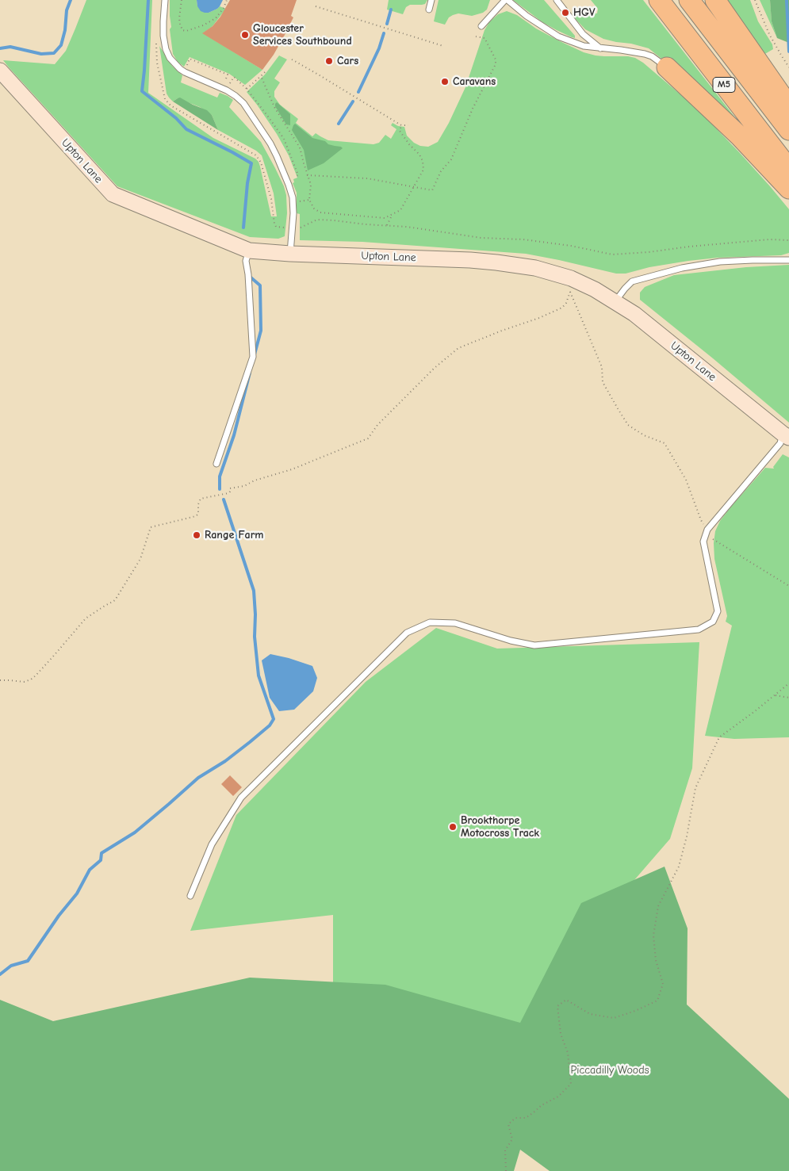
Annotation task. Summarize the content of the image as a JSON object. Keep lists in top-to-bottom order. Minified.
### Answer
{"streets":{"highway":["M5"],"street":["Upton Lane"]},"parks":["Piccadilly Woods"],"places":["HGV","Gloucester Services Southbound","Cars","Caravans","Range Farm","Brookthorpe Motocross Track"]}
